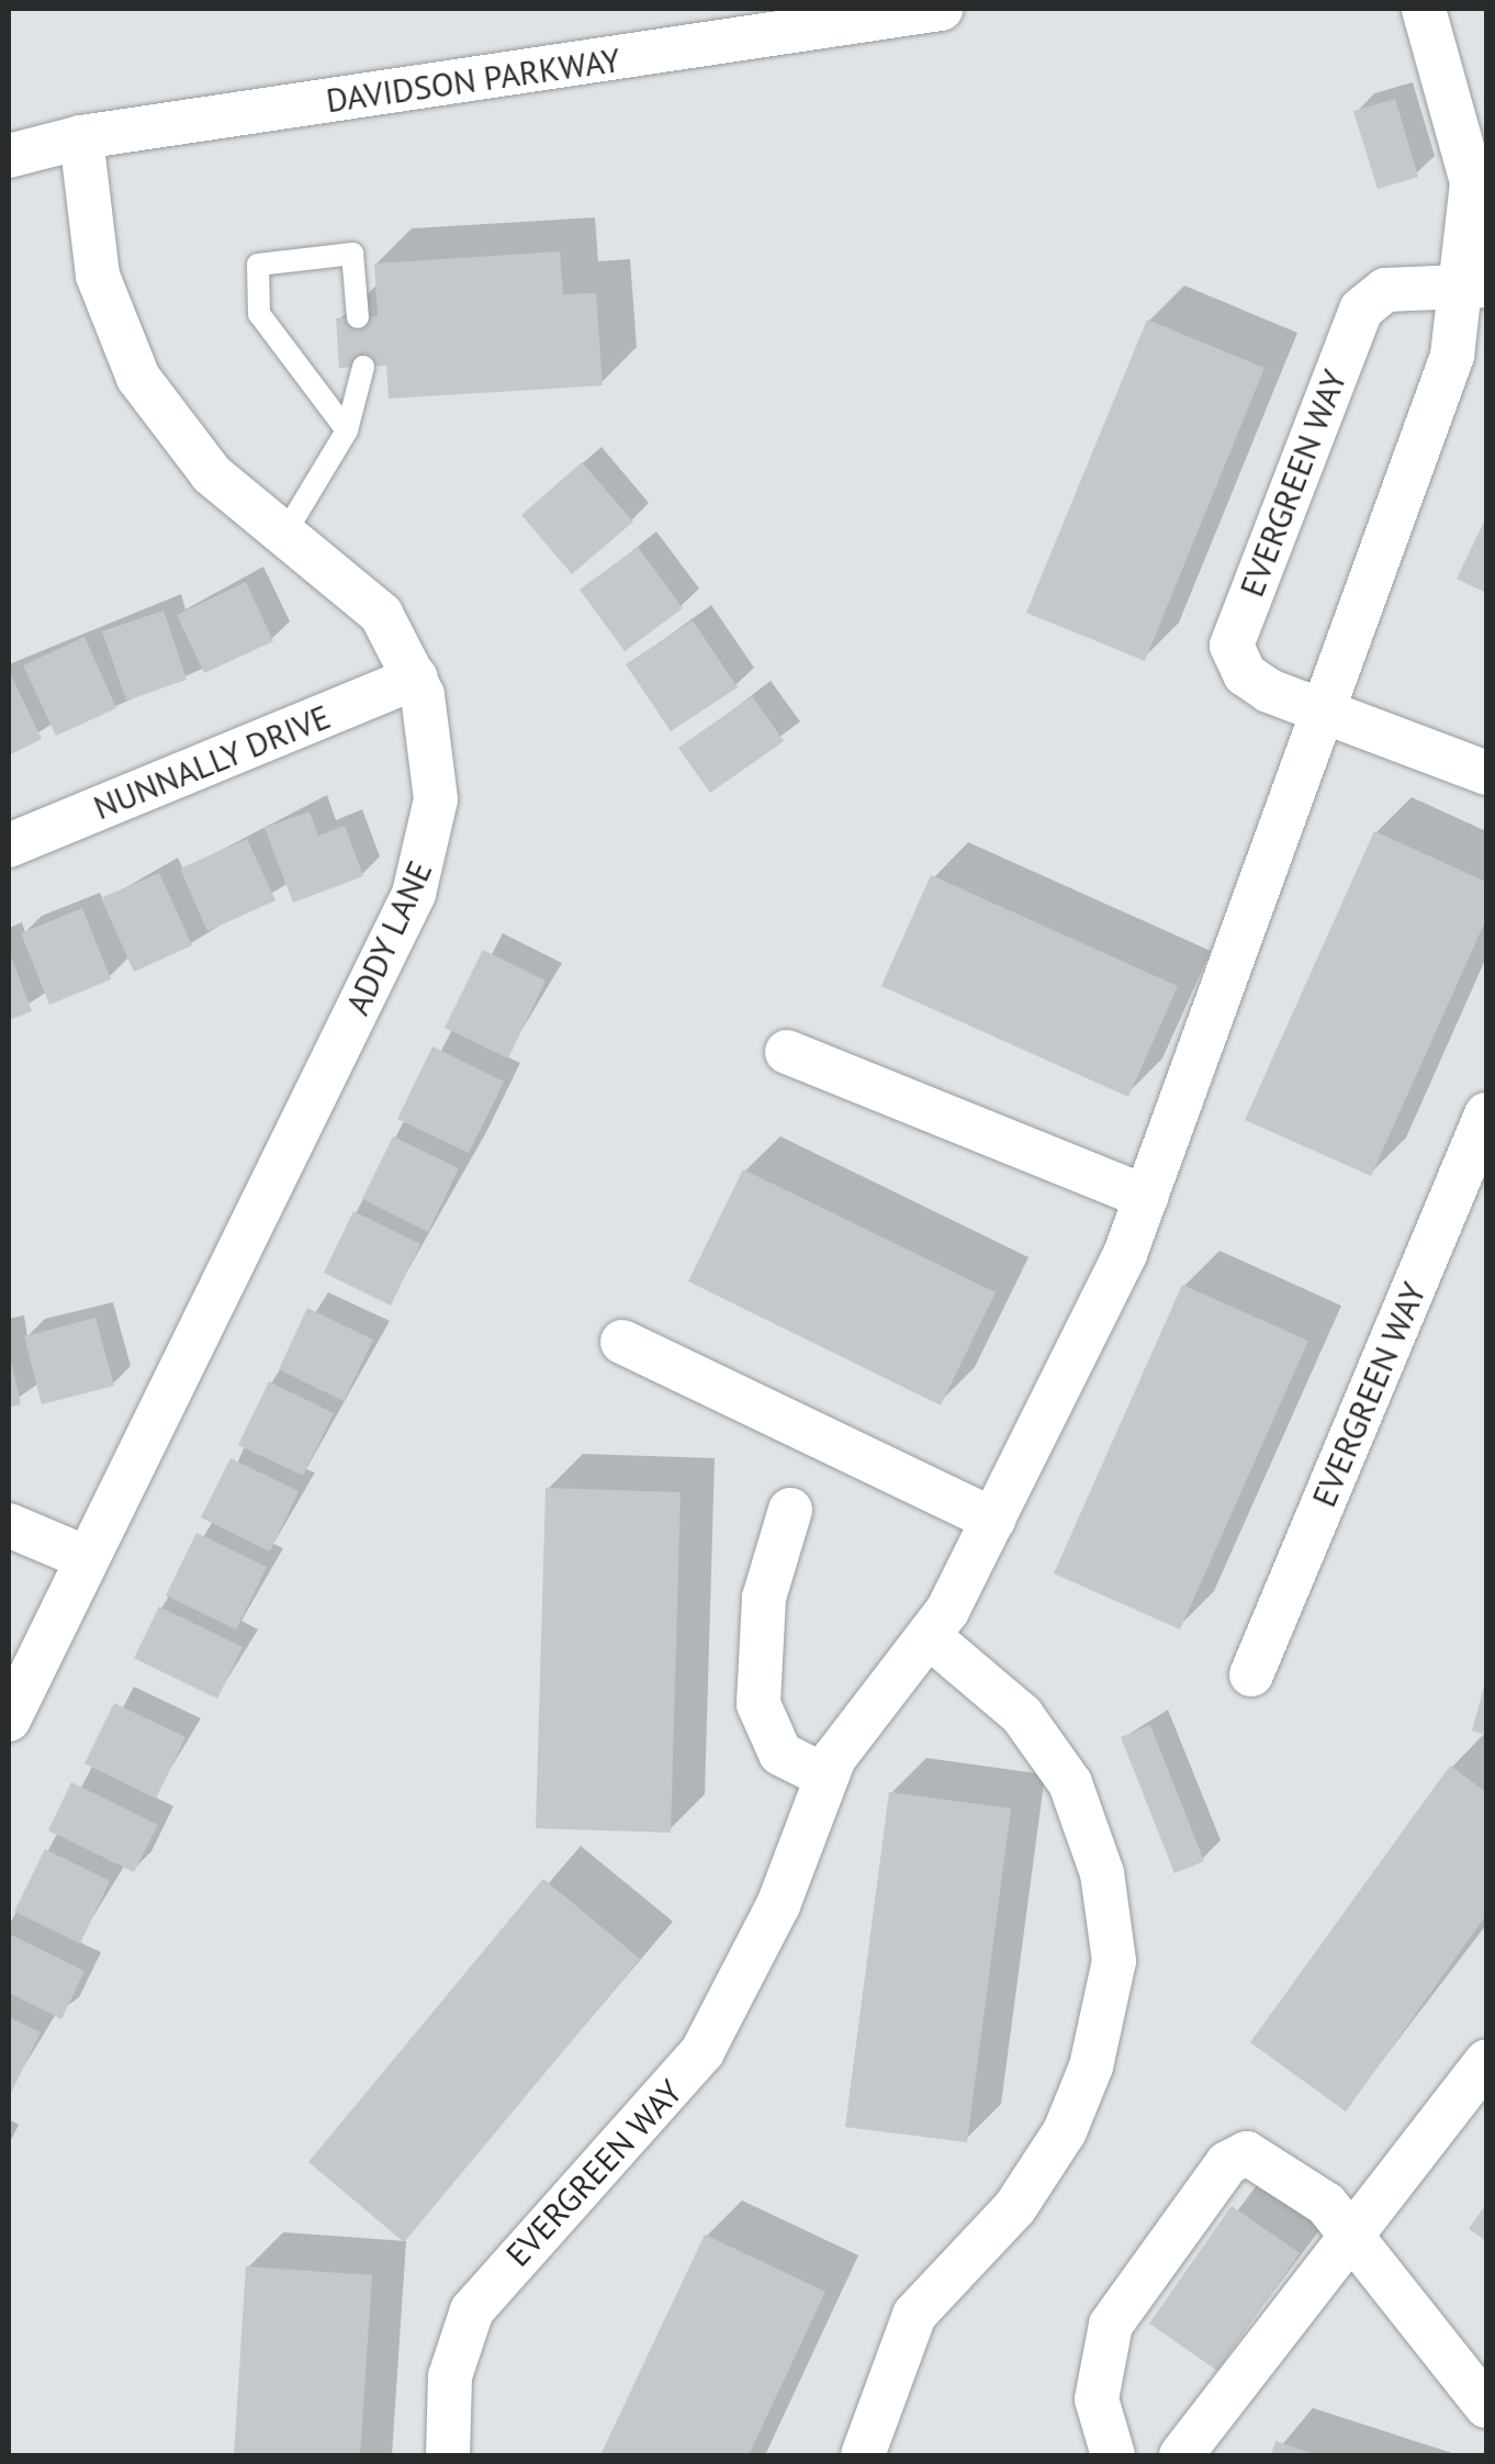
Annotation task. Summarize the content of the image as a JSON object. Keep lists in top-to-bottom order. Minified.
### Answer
{"streets":{"street":["DAVIDSON PARKWAY","EVERGREEN WAY","NUNNALLY DRIVE","ADDY LANE"]},"crossings":[["DAVIDSON PARKWAY","ADDY LANE"],["NUNNALLY DRIVE","ADDY LANE"]]}
